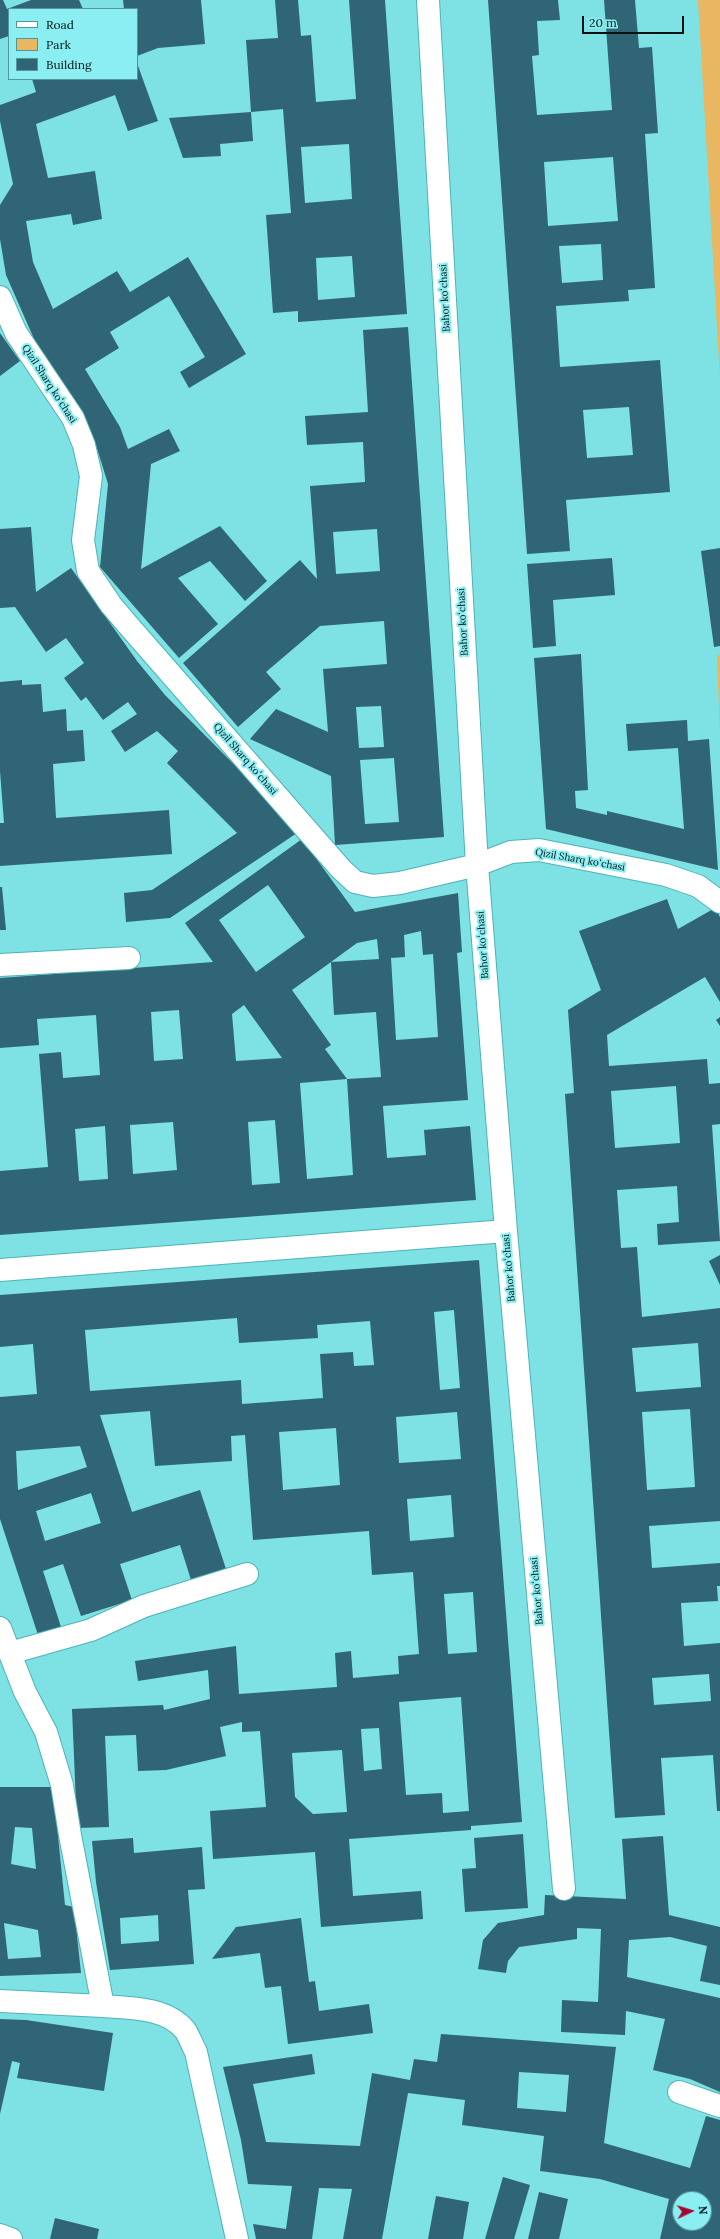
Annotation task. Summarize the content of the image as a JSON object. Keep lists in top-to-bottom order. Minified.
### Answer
{"streets":{"street":["Bahor koʻchasi","Qizil Sharq koʻchasi"]},"crossings":[["Bahor koʻchasi","Qizil Sharq koʻchasi"]],"legend":["Road","Park","Building"],"scale_bar":"20 m","north":"right"}
